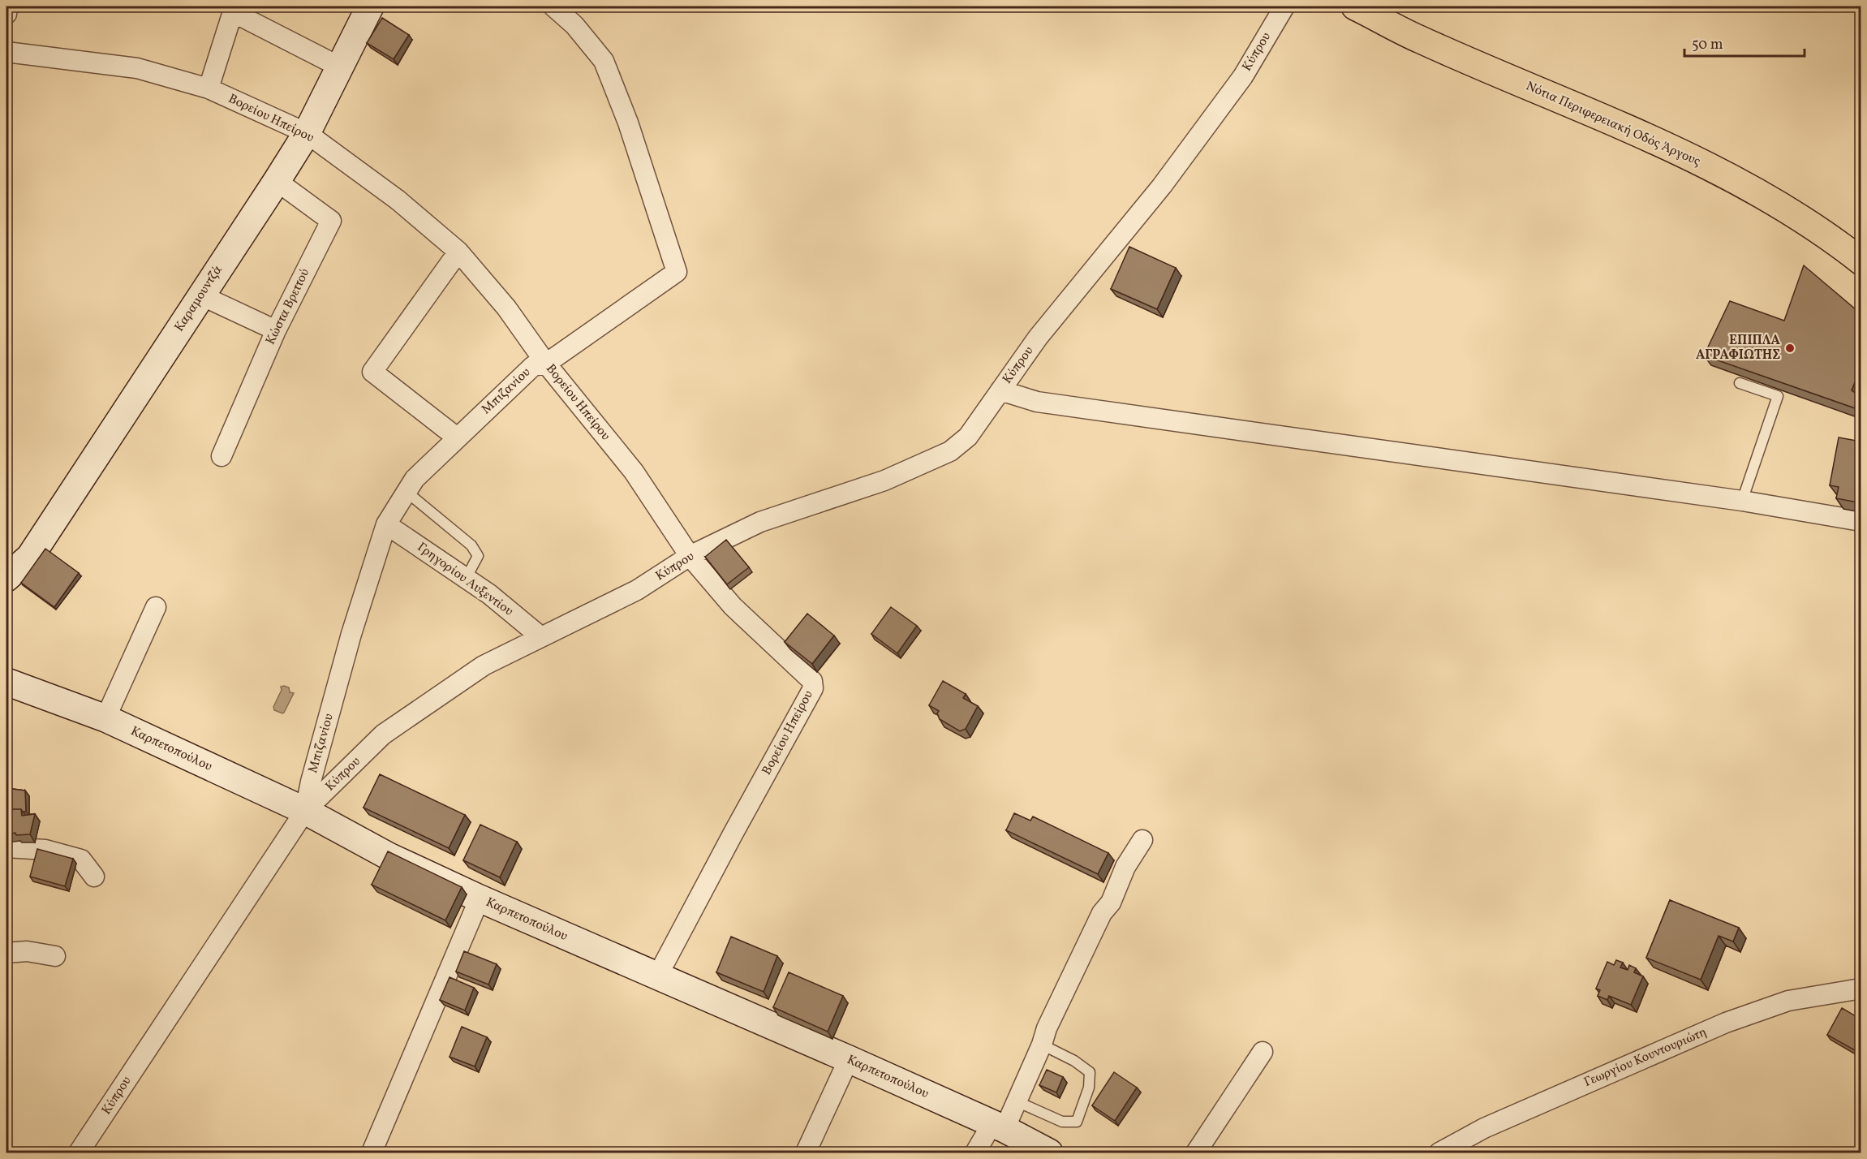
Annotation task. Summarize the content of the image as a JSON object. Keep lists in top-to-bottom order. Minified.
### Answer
{"streets":{"main road":["Νότια Περιφερειακή Οδός Άργους","Καραμουντζά","Καρπετοπούλου"],"street":["Κύπρου","Βορείου Ηπείρου","Κώστα Βρεττού","Μπιζανίου","Γρηγορίου Αυξεντίου","Γεωργίου Κουντουριώτη"]},"crossings":[["Κύπρου","Βορείου Ηπείρου"],["Κύπρου","Μπιζανίου"],["Κύπρου","Γρηγορίου Αυξεντίου"],["Κύπρου","Καρπετοπούλου"],["Βορείου Ηπείρου","Καραμουντζά"],["Βορείου Ηπείρου","Μπιζανίου"],["Βορείου Ηπείρου","Καρπετοπούλου"],["Καραμουντζά","Κώστα Βρεττού"],["Μπιζανίου","Γρηγορίου Αυξεντίου"],["Μπιζανίου","Καρπετοπούλου"]],"places":["ΕΠΙΠΛΑ ΑΓΡΑΦΙΩΤΗΣ"],"scale_bar":"50 m"}
